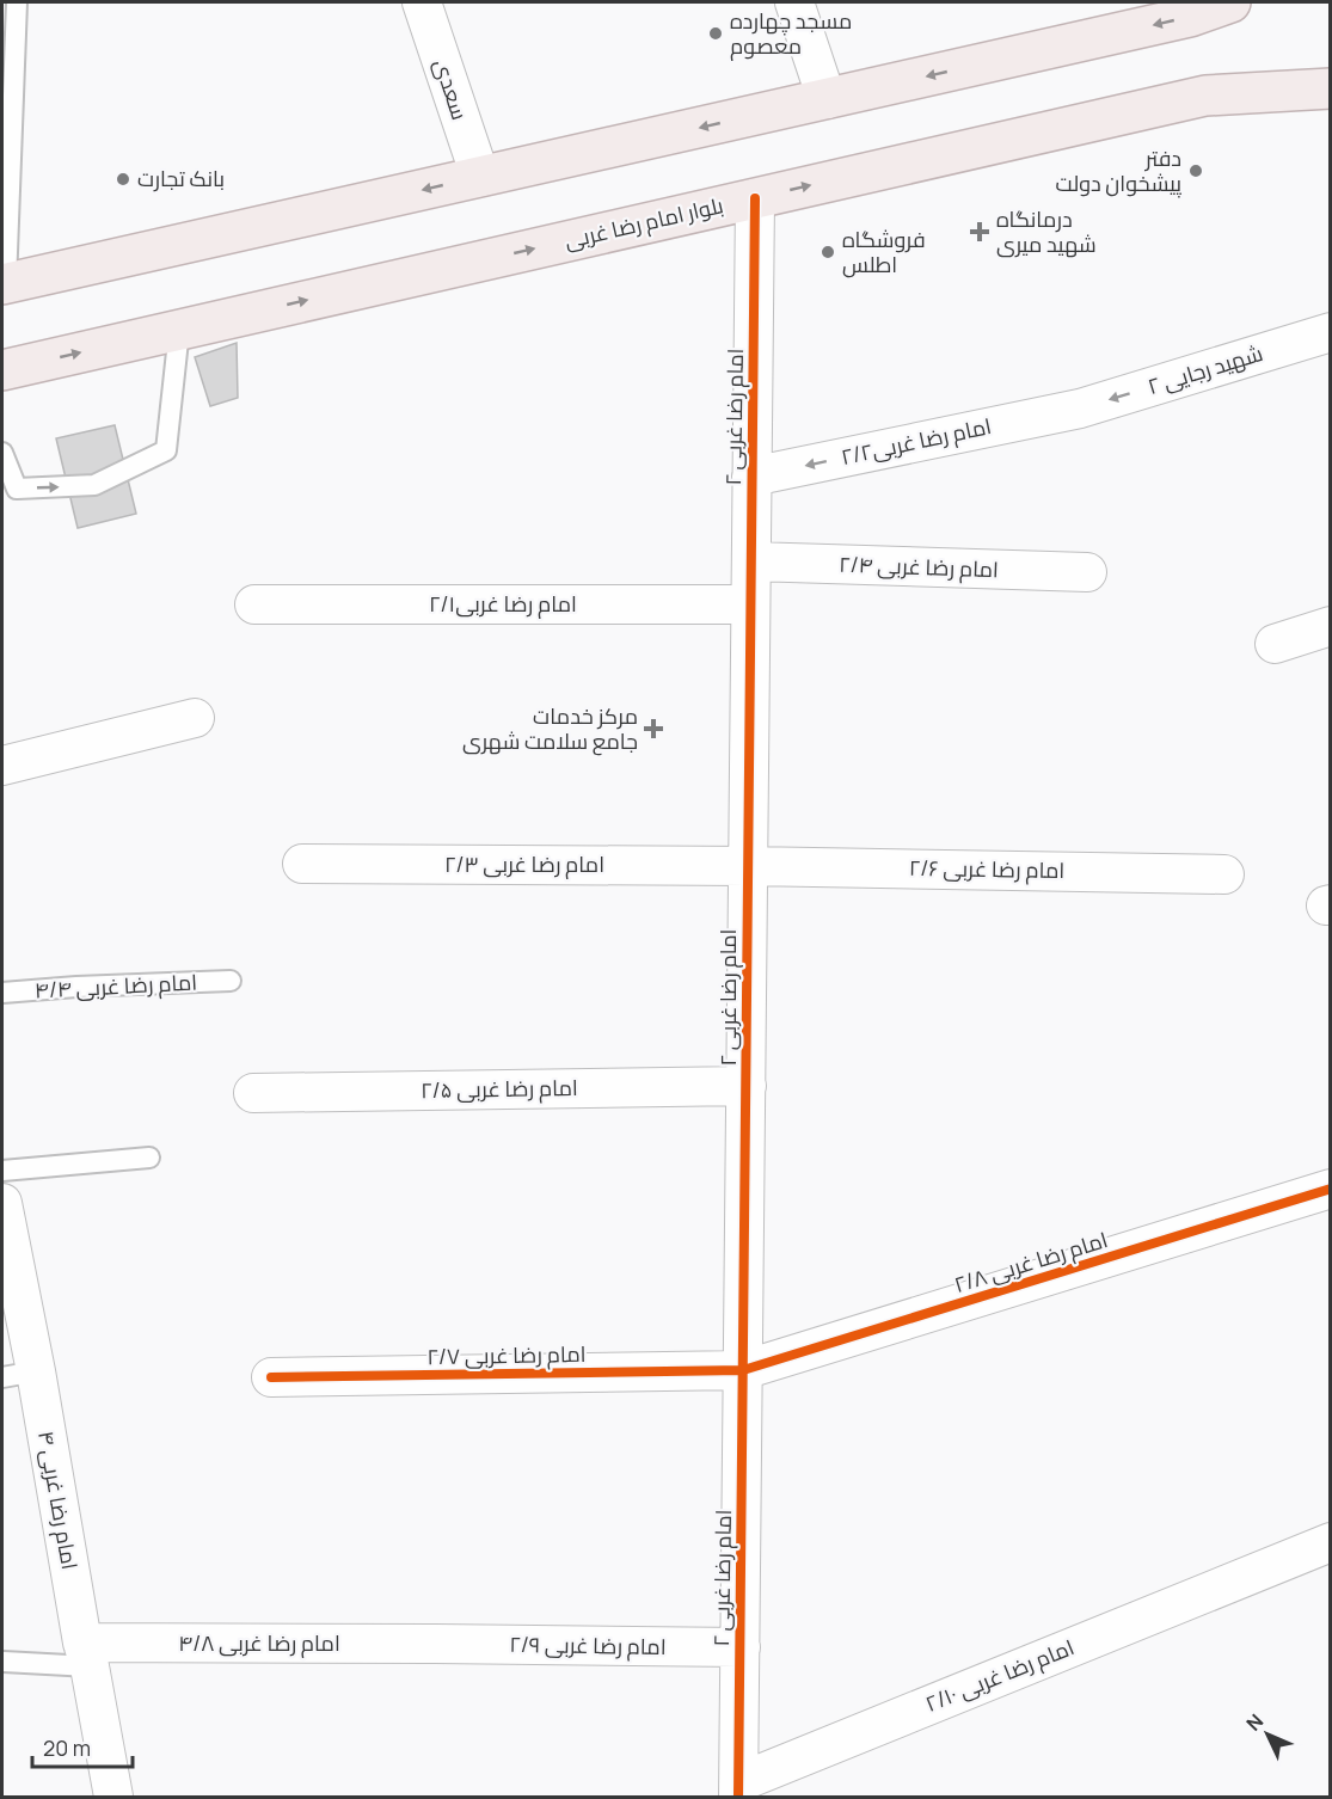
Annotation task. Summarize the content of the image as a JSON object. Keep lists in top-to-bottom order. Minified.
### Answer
{"streets":{"main road":["بلوار امام رضا غربی"],"street":["سعدی","شهید رجایی ۲","امام رضا غربی ۲","امام رضا غربی۲/۲","امام رضا غربی ۲/۴","امام رضا غربی۲/۱","امام رضا غربی ۲/۳","امام رضا غربی ۲/۶","امام رضا غربی ۲/۵","امام رضا غربی ۲/۸","امام رضا غربی ۲/۷","امام رضا غربی ۴","امام رضا غربی ۴/۸","امام رضا غربی ۲/۹","امام رضا غربی ۲/۱۰"],"lane":["امام رضا غربی ۴/۴"]},"crossings":[["بلوار امام رضا غربی","امام رضا غربی ۲"],["شهید رجایی ۲","امام رضا غربی۲/۲"],["امام رضا غربی ۲","امام رضا غربی۲/۲"],["امام رضا غربی ۲","امام رضا غربی ۲/۴"],["امام رضا غربی ۲","امام رضا غربی۲/۱"],["امام رضا غربی ۲","امام رضا غربی ۲/۳"],["امام رضا غربی ۲","امام رضا غربی ۲/۶"],["امام رضا غربی ۲","امام رضا غربی ۲/۵"],["امام رضا غربی ۲","امام رضا غربی ۲/۸"],["امام رضا غربی ۲","امام رضا غربی ۲/۷"],["امام رضا غربی ۲","امام رضا غربی ۲/۹"],["امام رضا غربی ۲","امام رضا غربی ۲/۱۰"],["امام رضا غربی ۲/۳","امام رضا غربی ۲/۶"],["امام رضا غربی ۲/۸","امام رضا غربی ۲/۷"],["امام رضا غربی ۴","امام رضا غربی ۴/۸"],["امام رضا غربی ۴/۸","امام رضا غربی ۲/۹"]],"one_way":["شهید رجایی ۲","امام رضا غربی۲/۲"],"places":{"other":["مسجد چهارده معصوم","دفتر پیشخوان دولت","بانک تجارت","فروشگاه اطلس"],"health":["درمانگاه شهید میری","مرکز خدمات جامع سلامت شهری"]},"scale_bar":"20 m","north":"top left"}
